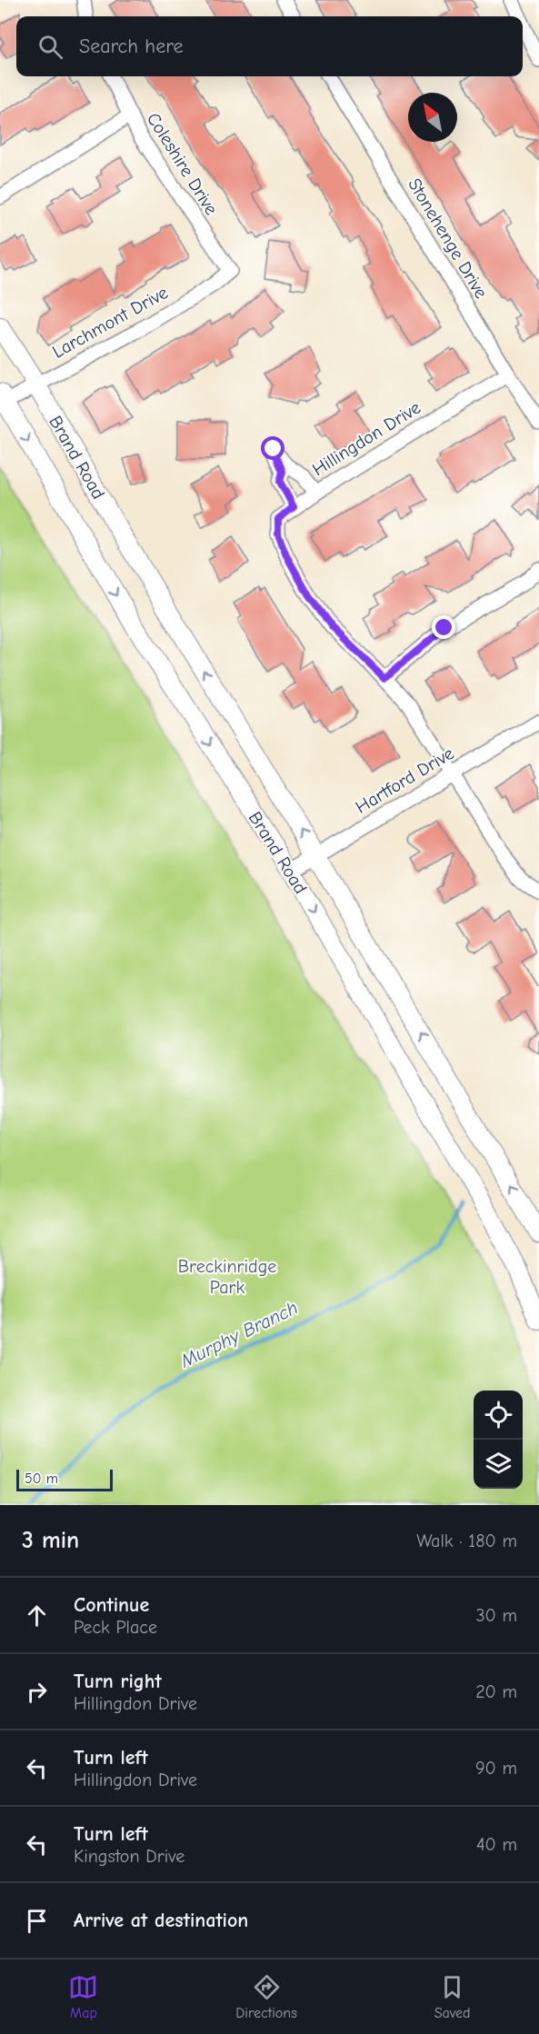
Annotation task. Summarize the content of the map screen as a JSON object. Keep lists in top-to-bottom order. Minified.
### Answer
{"streets":{"main road":["Brand Road"],"street":["Coleshire Drive","Stonehenge Drive","Larchmont Drive","Hillingdon Drive","Hartford Drive"]},"crossings":[["Coleshire Drive","Larchmont Drive"],["Stonehenge Drive","Hillingdon Drive"],["Larchmont Drive","Brand Road"],["Hillingdon Drive","Hartford Drive"],["Brand Road","Hartford Drive"]],"water":["Murphy Branch"],"parks":["Breckinridge Park"],"scale_bar":"50 m","north":"top left","page":{"search":"Search here","scale":"50 m","heading":["3 min","Walk · 180 m"],"list":[["Continue","Peck Place","30 m"],["Turn right","Hillingdon Drive","20 m"],["Turn left","Hillingdon Drive","90 m"],["Turn left","Kingston Drive","40 m"],"Arrive at destination"],"nav":["Map","Directions","Saved"]}}
